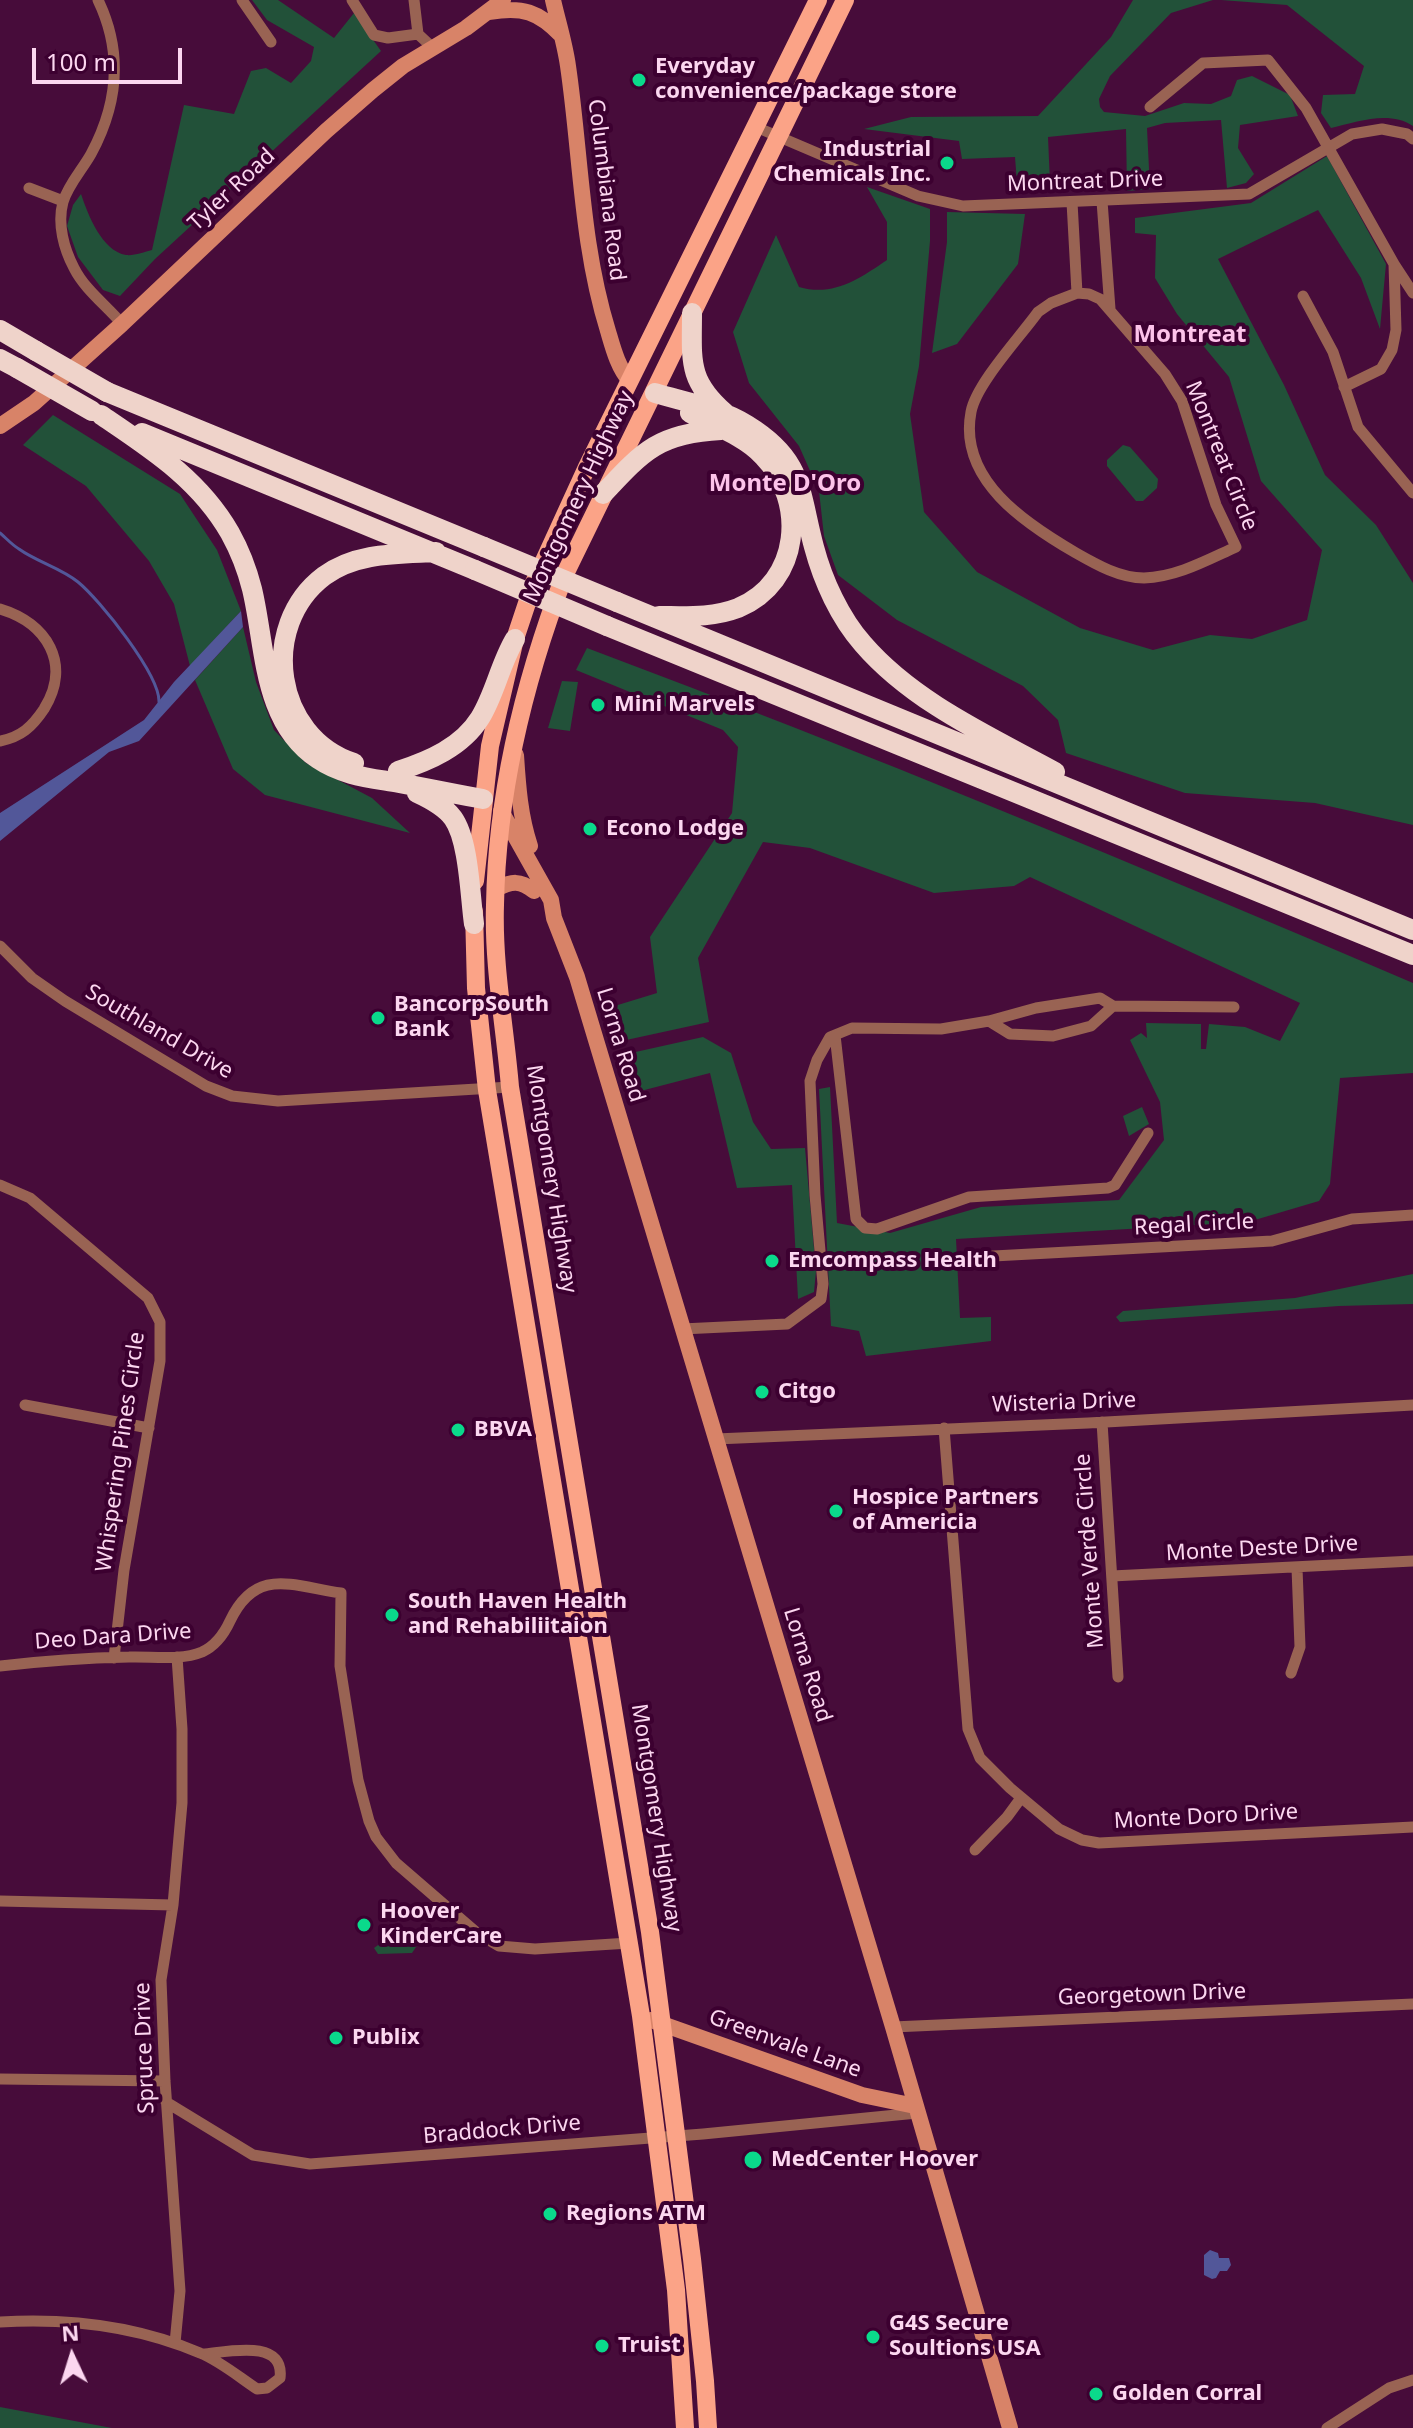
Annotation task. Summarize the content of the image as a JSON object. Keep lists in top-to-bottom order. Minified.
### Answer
{"streets":{"main road":["Montgomery Highway"],"street":["Montreat Drive","Tyler Road","Columbiana Road","Montreat Circle","Southland Drive","Lorna Road","Regal Circle","Wisteria Drive","Whispering Pines Circle","Monte Deste Drive","Monte Verde Circle","Deo Dara Drive","Monte Doro Drive","Georgetown Drive","Greenvale Lane","Spruce Drive","Braddock Drive"]},"crossings":[["Montreat Drive","Montgomery Highway"],["Columbiana Road","Montgomery Highway"],["Montgomery Highway","Southland Drive"],["Montgomery Highway","Lorna Road"],["Montgomery Highway","Deo Dara Drive"],["Montgomery Highway","Greenvale Lane"],["Montgomery Highway","Braddock Drive"],["Lorna Road","Wisteria Drive"],["Lorna Road","Georgetown Drive"],["Lorna Road","Greenvale Lane"],["Lorna Road","Braddock Drive"],["Wisteria Drive","Monte Verde Circle"],["Wisteria Drive","Monte Doro Drive"],["Whispering Pines Circle","Deo Dara Drive"],["Monte Deste Drive","Monte Verde Circle"],["Deo Dara Drive","Spruce Drive"],["Greenvale Lane","Braddock Drive"],["Spruce Drive","Braddock Drive"]],"districts":["Montreat","Monte D'Oro"],"places":["Everyday convenience/package store","Industrial Chemicals Inc.","Mini Marvels","Econo Lodge","BancorpSouth Bank","Emcompass Health","Citgo","BBVA","Hospice Partners of Americia","South Haven Health and Rehabiliitaion","Hoover KinderCare","Publix","MedCenter Hoover","Regions ATM","G4S Secure Soultions USA","Truist","Golden Corral"],"scale_bar":"100 m","north":"top"}
